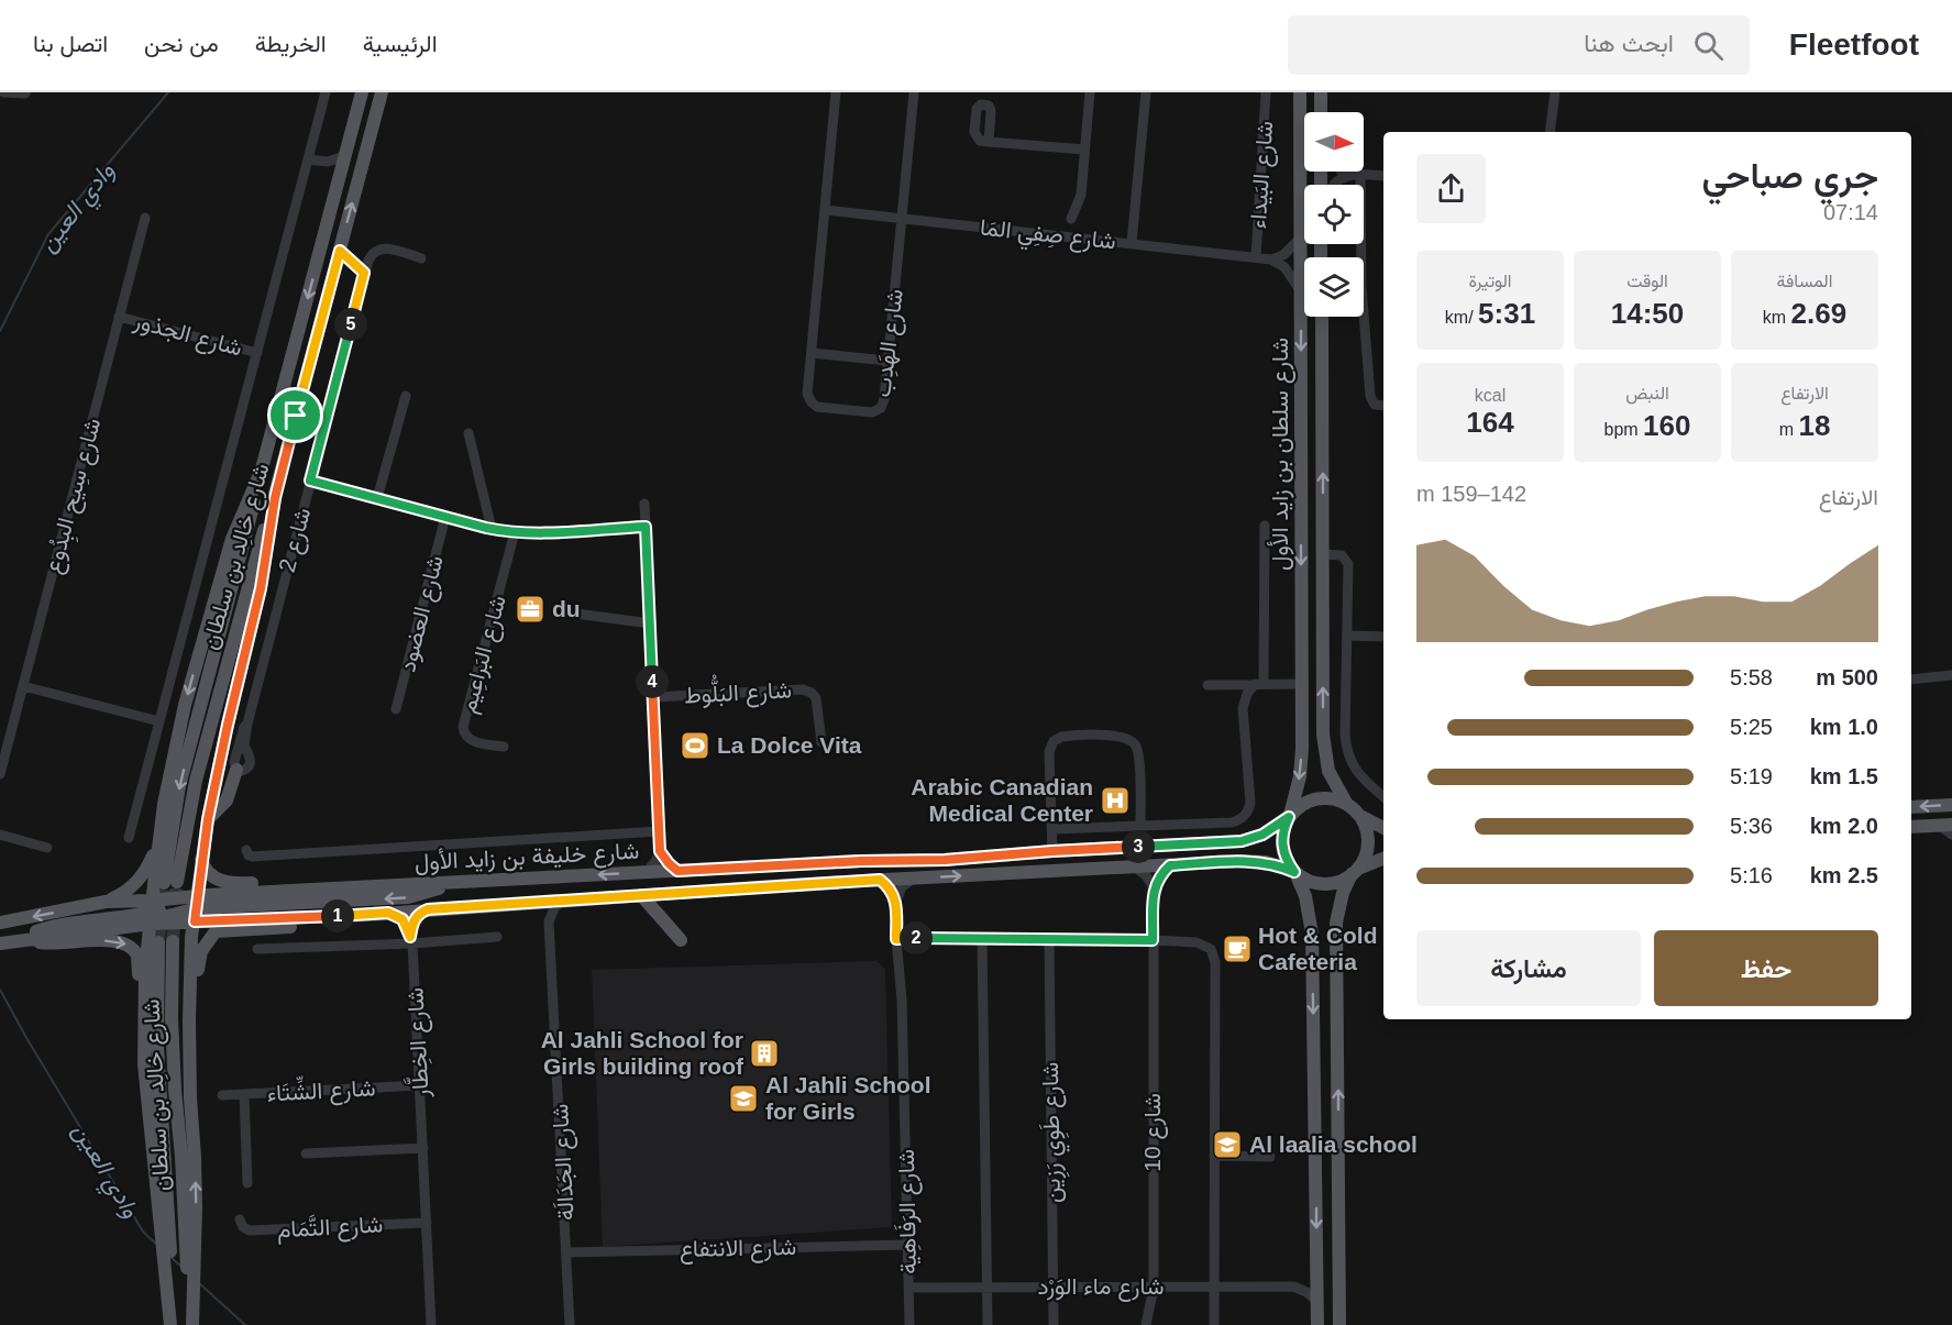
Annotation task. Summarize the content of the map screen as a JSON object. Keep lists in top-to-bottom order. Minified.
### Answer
{"streets":{"main road":["شارع سلطان بن زايد الأول","شارع خالِد بن سلطان","شارع خليفة بن زايد الأول"],"street":["شارع البَيداء","شارع صِفِي المَا","شارع الجذور","شارع الهَدِب","شارع سِيح البِدُوع","شارع 2","شارع العضود","شارع البَراعِيم","شارع البَلُّوط","شارع الخِطَّار","شارع الشِّتَاء","شارع طَوِي رَزِين","شارع 10","شارع الجَدَالَة","شارع الرَفَاهِية","شارع التَّمَام","شارع الانتفاع","شارع ماء الوَرْد"]},"crossings":[["شارع البَيداء","شارع صِفِي المَا"],["شارع صِفِي المَا","شارع الهَدِب"],["شارع الجذور","شارع سِيح البِدُوع"],["شارع سلطان بن زايد الأول","شارع خليفة بن زايد الأول"],["شارع الخِطَّار","شارع الشِّتَاء"],["شارع الخِطَّار","شارع التَّمَام"],["شارع طَوِي رَزِين","شارع ماء الوَرْد"],["شارع 10","شارع ماء الوَرْد"],["شارع الجَدَالَة","شارع الانتفاع"],["شارع الرَفَاهِية","شارع الانتفاع"],["شارع الرَفَاهِية","شارع ماء الوَرْد"]],"water":["وادي العين"],"places":{"office":["du"],"sports":["La Dolce Vita"],"hospital":["Arabic Canadian Medical Center"],"cafe":["Hot & Cold Cafeteria"],"building":["Al Jahli School for Girls building roof"],"school or university":["Al Jahli School for Girls","Al laalia school"]},"north":"right","page":{"header":"Fleetfoot","search":"ابحث هنا","nav":["الرئيسية","الخريطة","من نحن","اتصل بنا"],"heading":["جري صباحي","07:14"],"stats":[["المسافة","2.69 km"],["الوقت","14:50"],["الوتيرة","5:31 /km"],["الارتفاع","18 m"],["النبض","160 bpm"],["kcal","164"]],"pins":["5","4","3","1","2"],"chart":["الارتفاع","142–159 m"],"list":[{"name":"500 m","note":"5:58"},{"name":"1.0 km","note":"5:25"},{"name":"1.5 km","note":"5:19"},{"name":"2.0 km","note":"5:36"},{"name":"2.5 km","note":"5:16"}],"buttons":["حفظ","مشاركة"]}}
